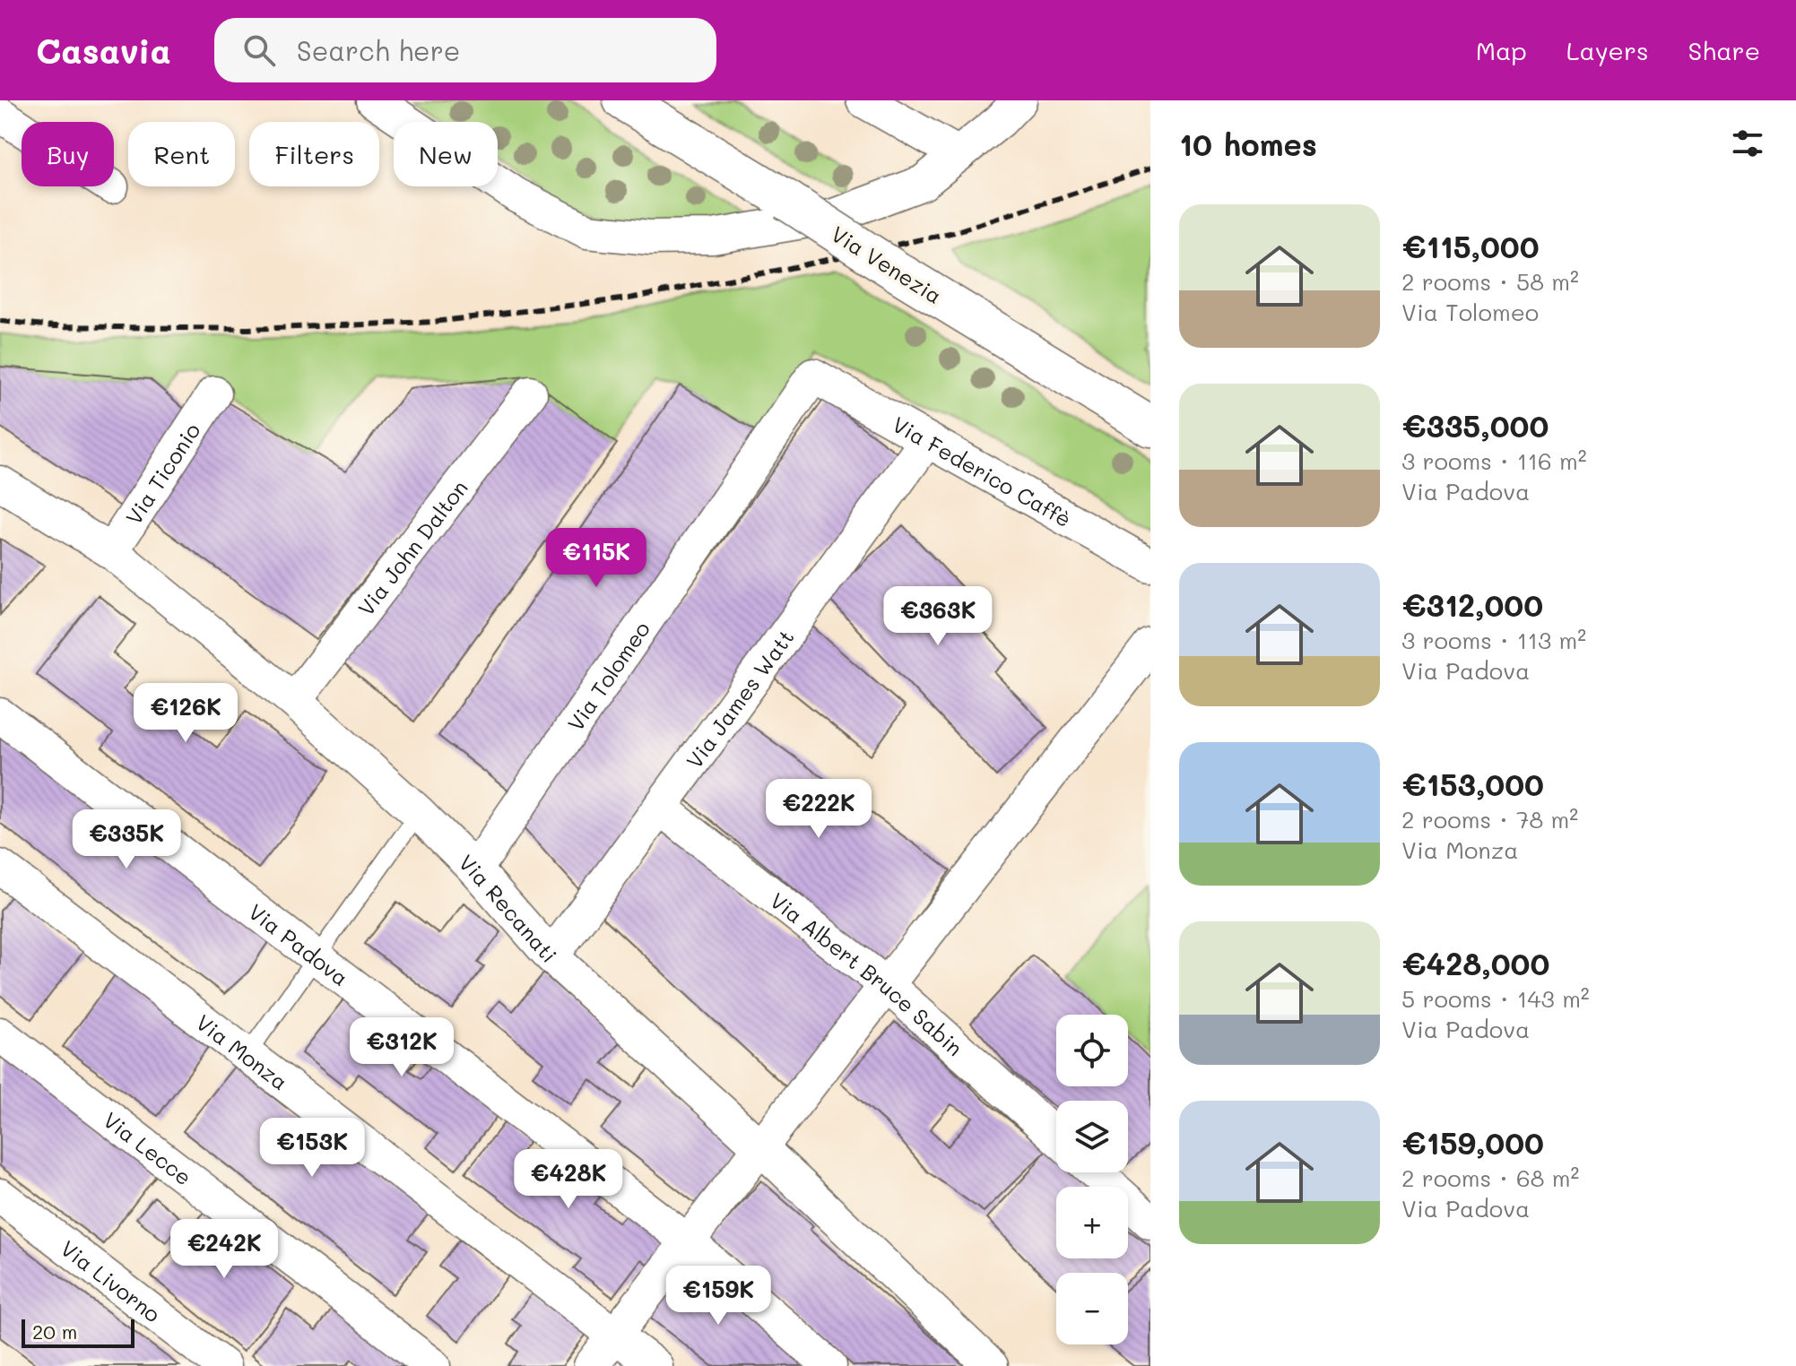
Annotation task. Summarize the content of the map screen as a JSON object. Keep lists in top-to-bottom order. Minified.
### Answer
{"streets":{"main road":["Via Venezia"],"street":["Via Federico Caffè","Via Ticonio","Via John Dalton","Via Tolomeo","Via James Watt","Via Recanati","Via Padova","Via Albert Bruce Sabin","Via Monza","Via Lecce","Via Livorno"]},"crossings":[["Via Federico Caffè","Via Tolomeo"],["Via Federico Caffè","Via James Watt"],["Via Ticonio","Via Recanati"],["Via John Dalton","Via Recanati"],["Via Tolomeo","Via Recanati"],["Via James Watt","Via Recanati"],["Via James Watt","Via Albert Bruce Sabin"]],"scale_bar":"20 m","page":{"header":"Casavia","search":"Search here","nav":["Map","Layers","Share"],"heading":"10 homes","chip":["Buy","Rent","Filters","New"],"list":[{"name":"€115,000","note":"2 rooms · 58 m² · Via Tolomeo"},{"name":"€335,000","note":"3 rooms · 116 m² · Via Padova"},{"name":"€312,000","note":"3 rooms · 113 m² · Via Padova"},{"name":"€153,000","note":"2 rooms · 78 m² · Via Monza"},{"name":"€428,000","note":"5 rooms · 143 m² · Via Padova"},{"name":"€159,000","note":"2 rooms · 68 m² · Via Padova"}],"price":["€115K","€363K","€126K","€222K","€335K","€312K","€153K","€428K","€242K","€159K"],"map_buttons":["+","−"],"scale":"20 m"}}
